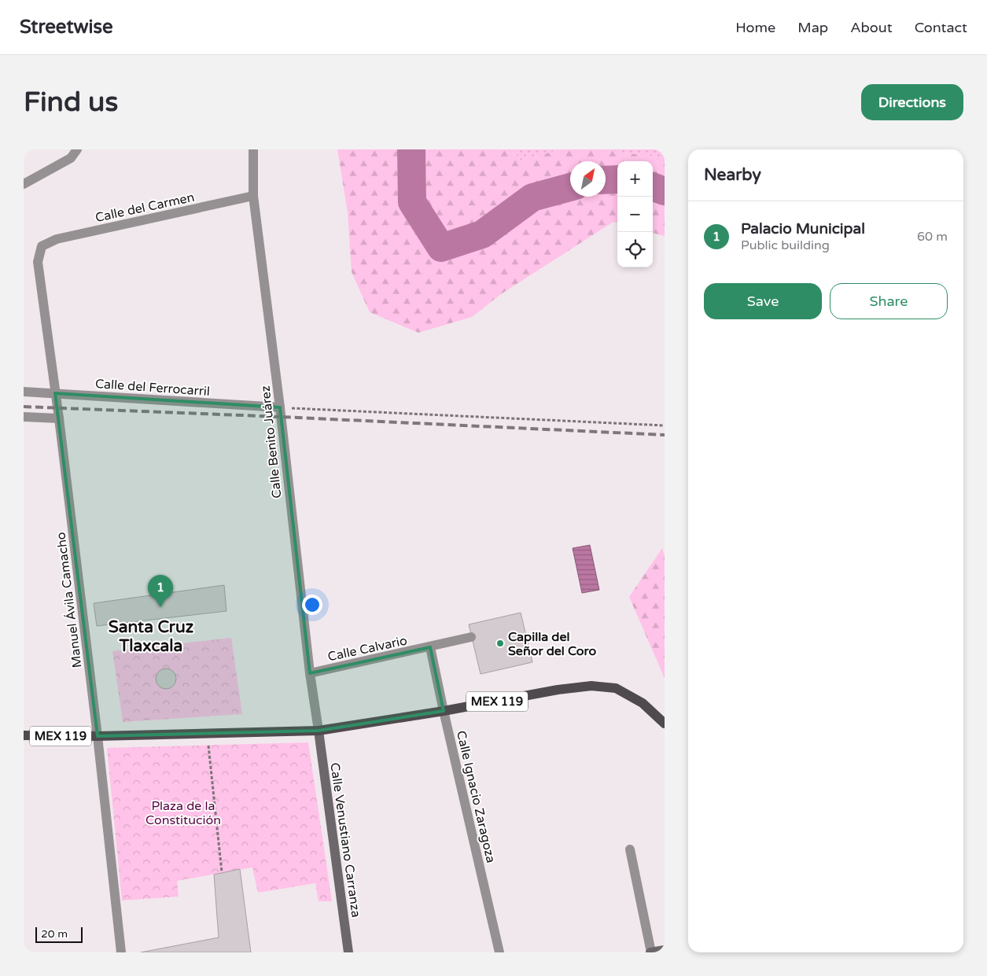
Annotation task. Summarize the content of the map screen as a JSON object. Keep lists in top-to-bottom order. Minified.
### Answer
{"streets":{"main road":["MEX 119","Calle Venustiano Carranza"],"street":["Calle del Carmen","Calle del Ferrocarril","Calle Benito Juárez","Manuel Ávila Camacho","Calle Calvario","Calle Ignacio Zaragoza"]},"crossings":[["Calle del Carmen","Calle Benito Juárez"],["Calle del Carmen","Manuel Ávila Camacho"],["Calle del Ferrocarril","Calle Benito Juárez"],["Calle del Ferrocarril","Manuel Ávila Camacho"],["Calle Benito Juárez","Calle Calvario"],["Calle Benito Juárez","MEX 119"],["Calle Benito Juárez","Calle Venustiano Carranza"],["Manuel Ávila Camacho","MEX 119"],["Calle Calvario","Calle Ignacio Zaragoza"],["MEX 119","Calle Ignacio Zaragoza"],["MEX 119","Calle Venustiano Carranza"]],"districts":["Santa Cruz Tlaxcala"],"parks":["Plaza de la Constitución"],"places":["Capilla del Señor del Coro"],"scale_bar":"20 m","north":"top right","page":{"header":"Streetwise","nav":["Home","Map","About","Contact"],"buttons":["Directions",["Save","Share"]],"title":"Find us","heading":"Nearby","map_buttons":["+","−"],"list":[{"mark":"1","name":"Palacio Municipal","note":"Public building","value":"60 m"}],"pins":"1","scale":"20 m"}}
